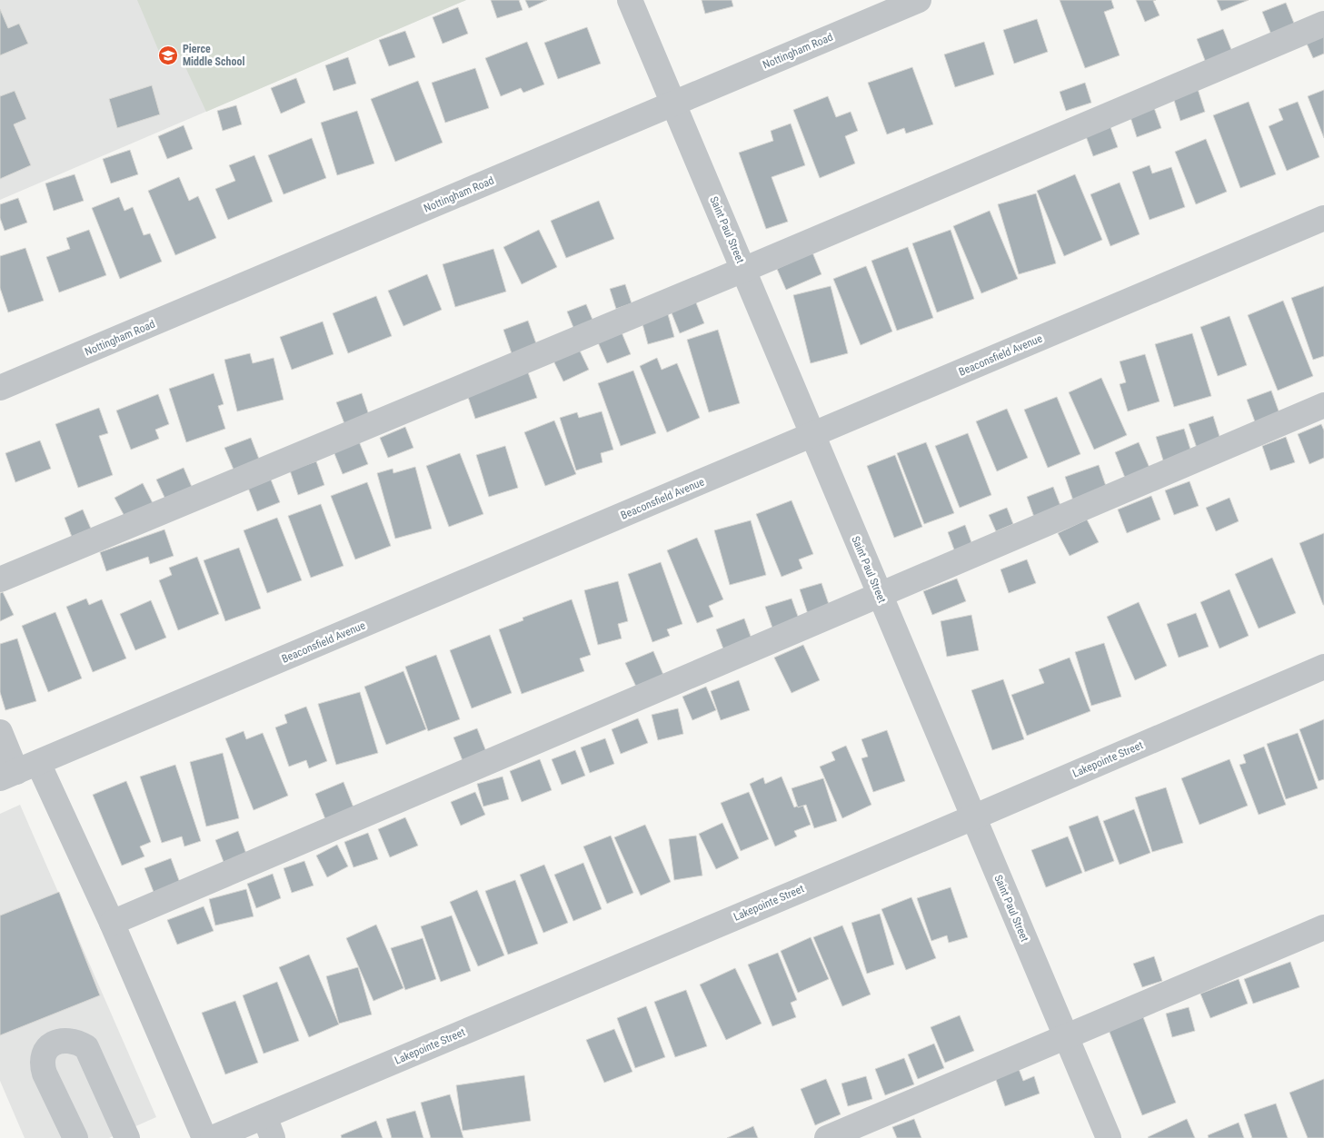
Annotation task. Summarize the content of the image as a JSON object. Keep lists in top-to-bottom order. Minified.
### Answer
{"streets":{"street":["Nottingham Road","Saint Paul Street","Beaconsfield Avenue","Lakepointe Street"]},"crossings":[["Nottingham Road","Saint Paul Street"],["Saint Paul Street","Beaconsfield Avenue"],["Saint Paul Street","Lakepointe Street"]],"places":{"school or university":["Pierce Middle School"]}}
